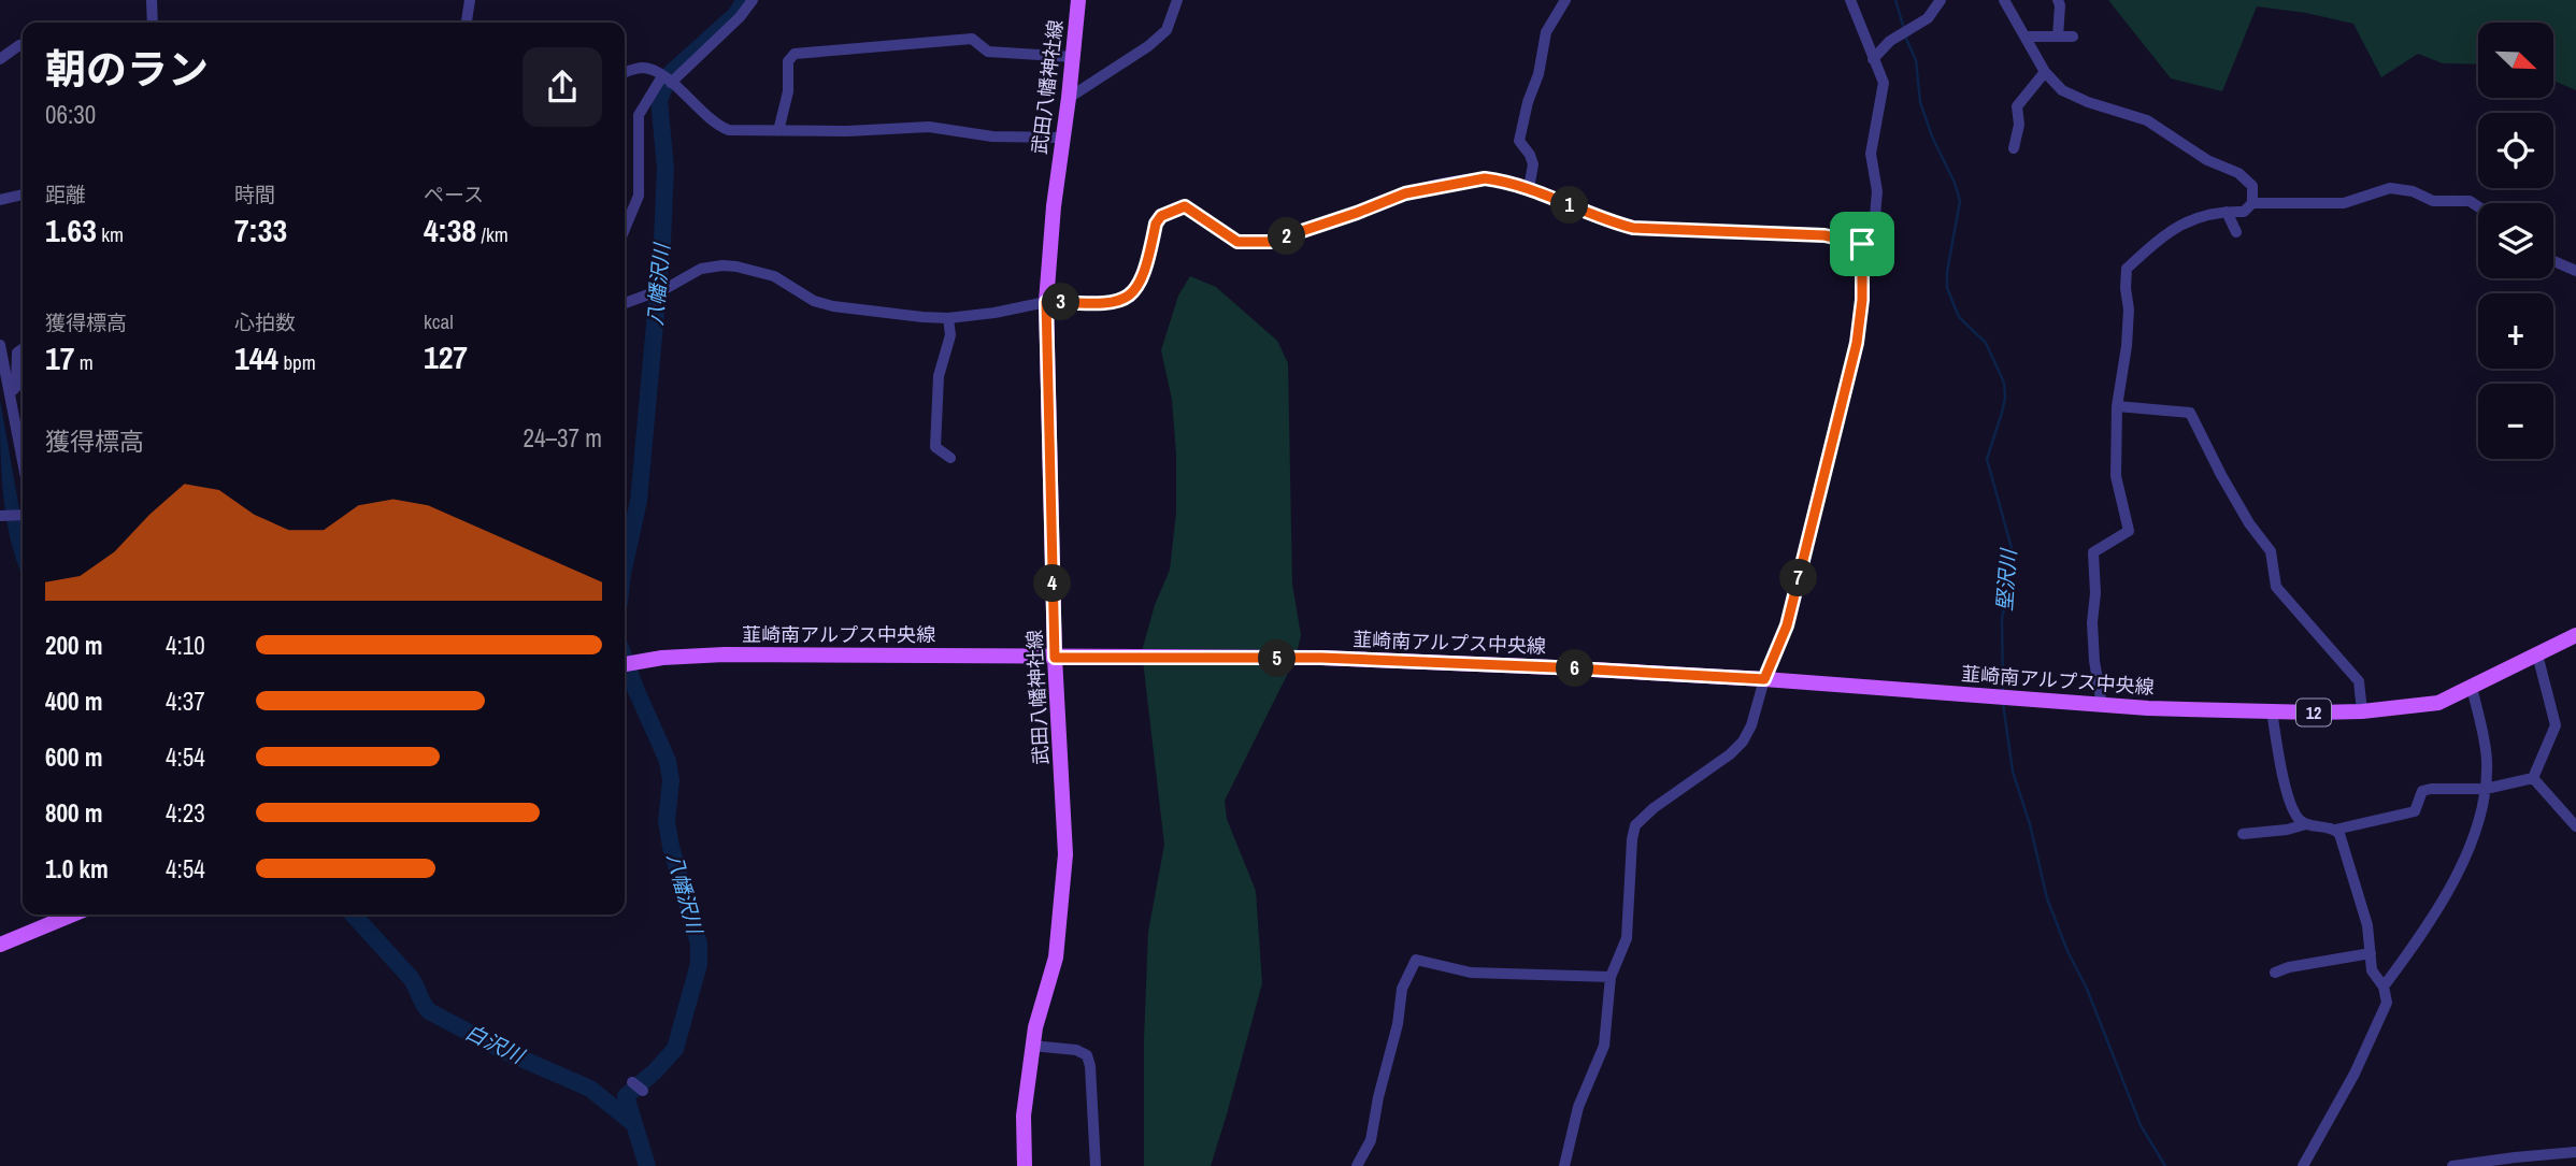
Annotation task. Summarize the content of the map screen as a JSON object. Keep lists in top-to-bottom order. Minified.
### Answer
{"streets":{"main road":["武田八幡神社線","韮崎南アルプス中央線","12"]},"crossings":[["武田八幡神社線","韮崎南アルプス中央線"]],"water":["八幡沢川","堅沢川","白沢川"],"north":"bottom right","page":{"map_buttons":["+","−"],"heading":["朝のラン","06:30"],"stats":[["距離","1.63 km"],["時間","7:33"],["ペース","4:38 /km"],["獲得標高","17 m"],["心拍数","144 bpm"],["kcal","127"]],"pins":["1","2","3","7","4","5","6"],"chart":["獲得標高","24–37 m"],"list":[{"name":"200 m","note":"4:10"},{"name":"400 m","note":"4:37"},{"name":"600 m","note":"4:54"},{"name":"800 m","note":"4:23"},{"name":"1.0 km","note":"4:54"}]}}
